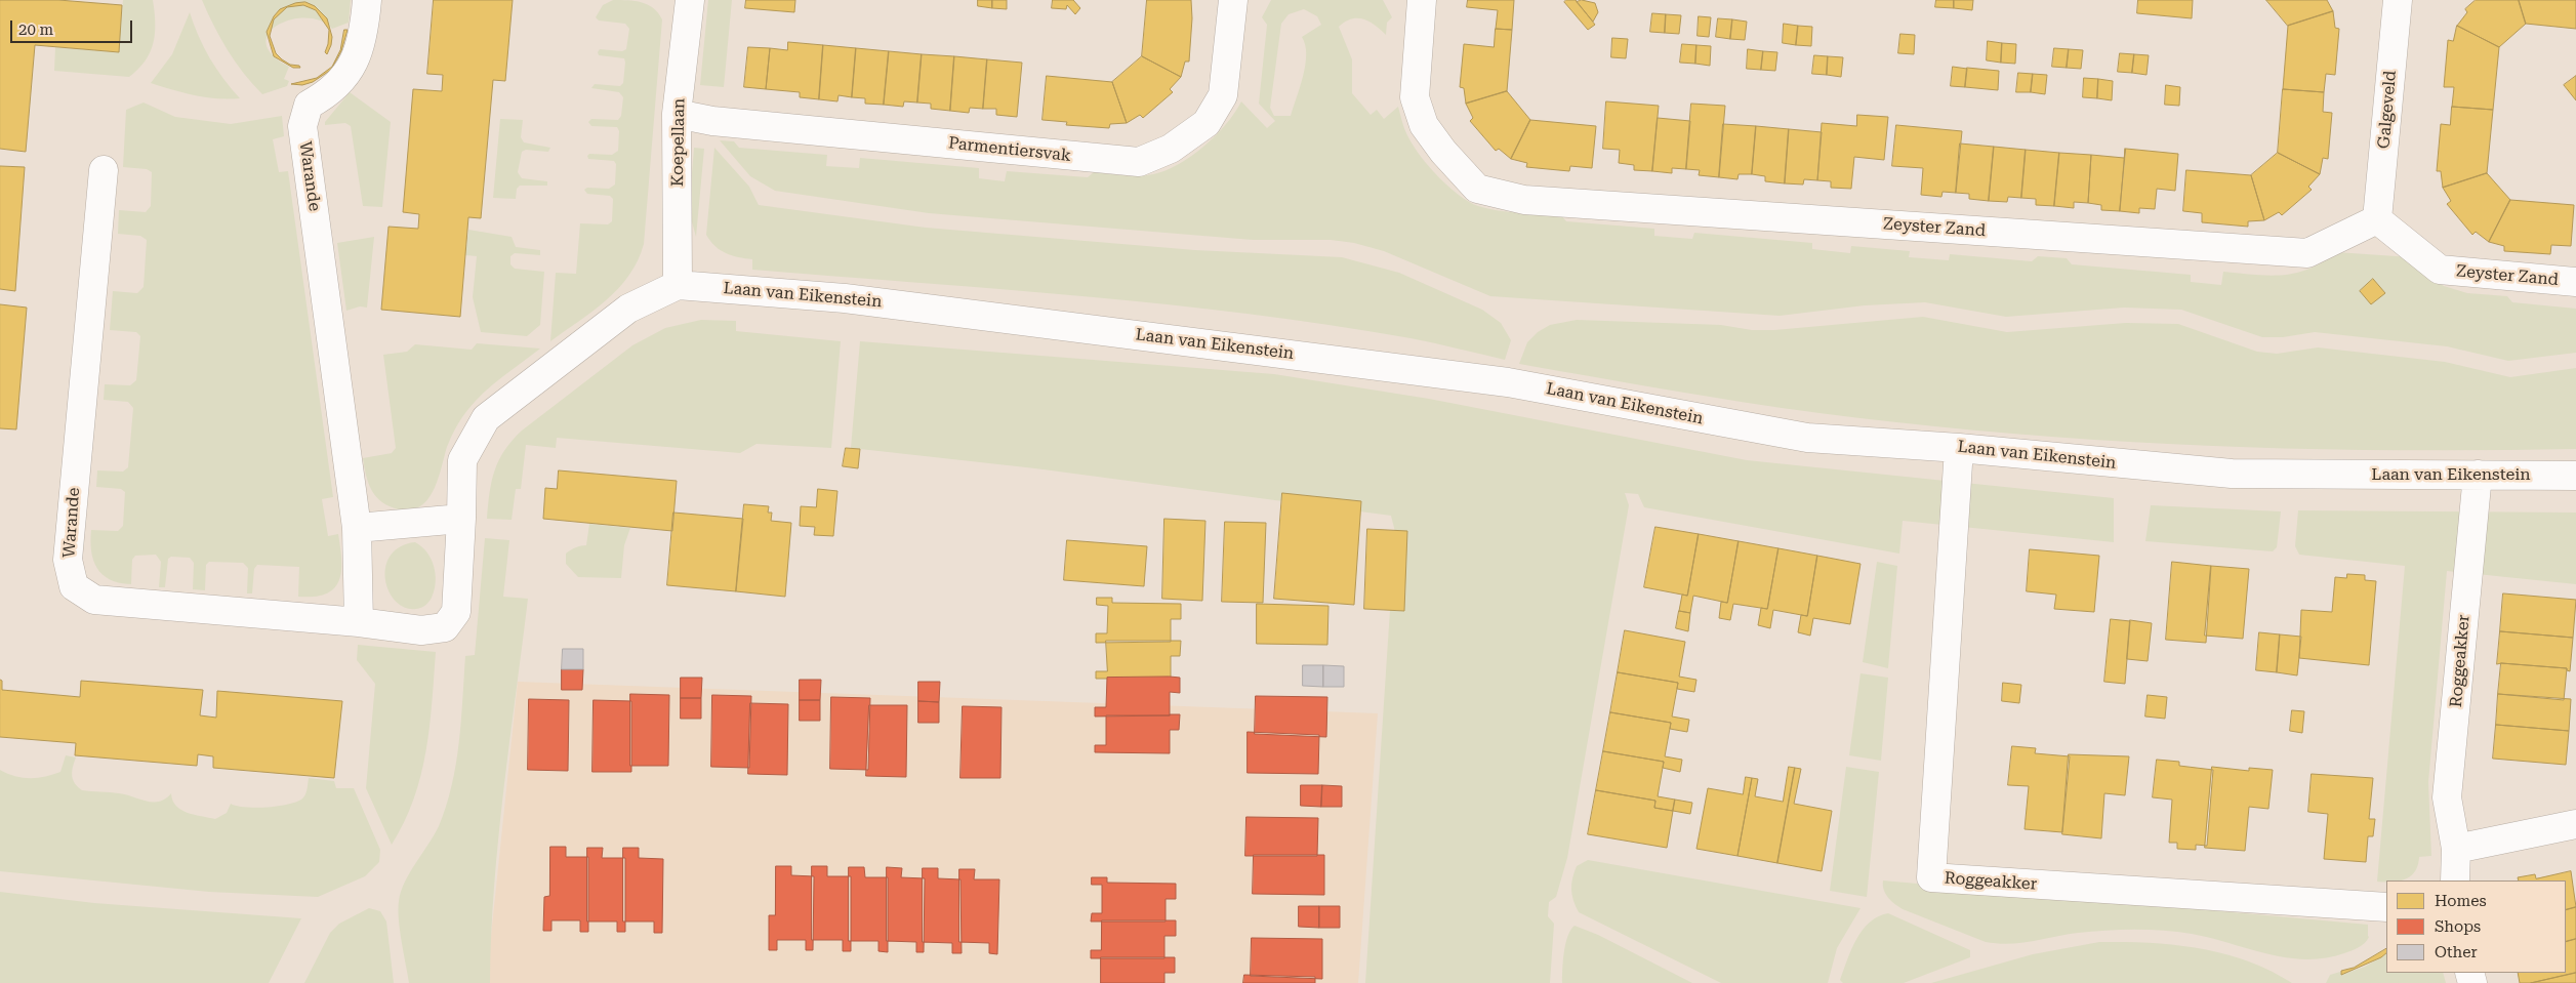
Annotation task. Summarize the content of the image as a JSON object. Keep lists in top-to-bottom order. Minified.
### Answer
{"streets":{"street":["Galgeveld","Koepellaan","Parmentiersvak","Warande","Zeyster Zand","Laan van Eikenstein","Roggeakker"]},"crossings":[["Galgeveld","Zeyster Zand"],["Koepellaan","Parmentiersvak"],["Koepellaan","Warande"],["Koepellaan","Laan van Eikenstein"],["Warande","Laan van Eikenstein"],["Laan van Eikenstein","Roggeakker"]],"legend":["Homes","Shops","Other"],"scale_bar":"20 m"}
